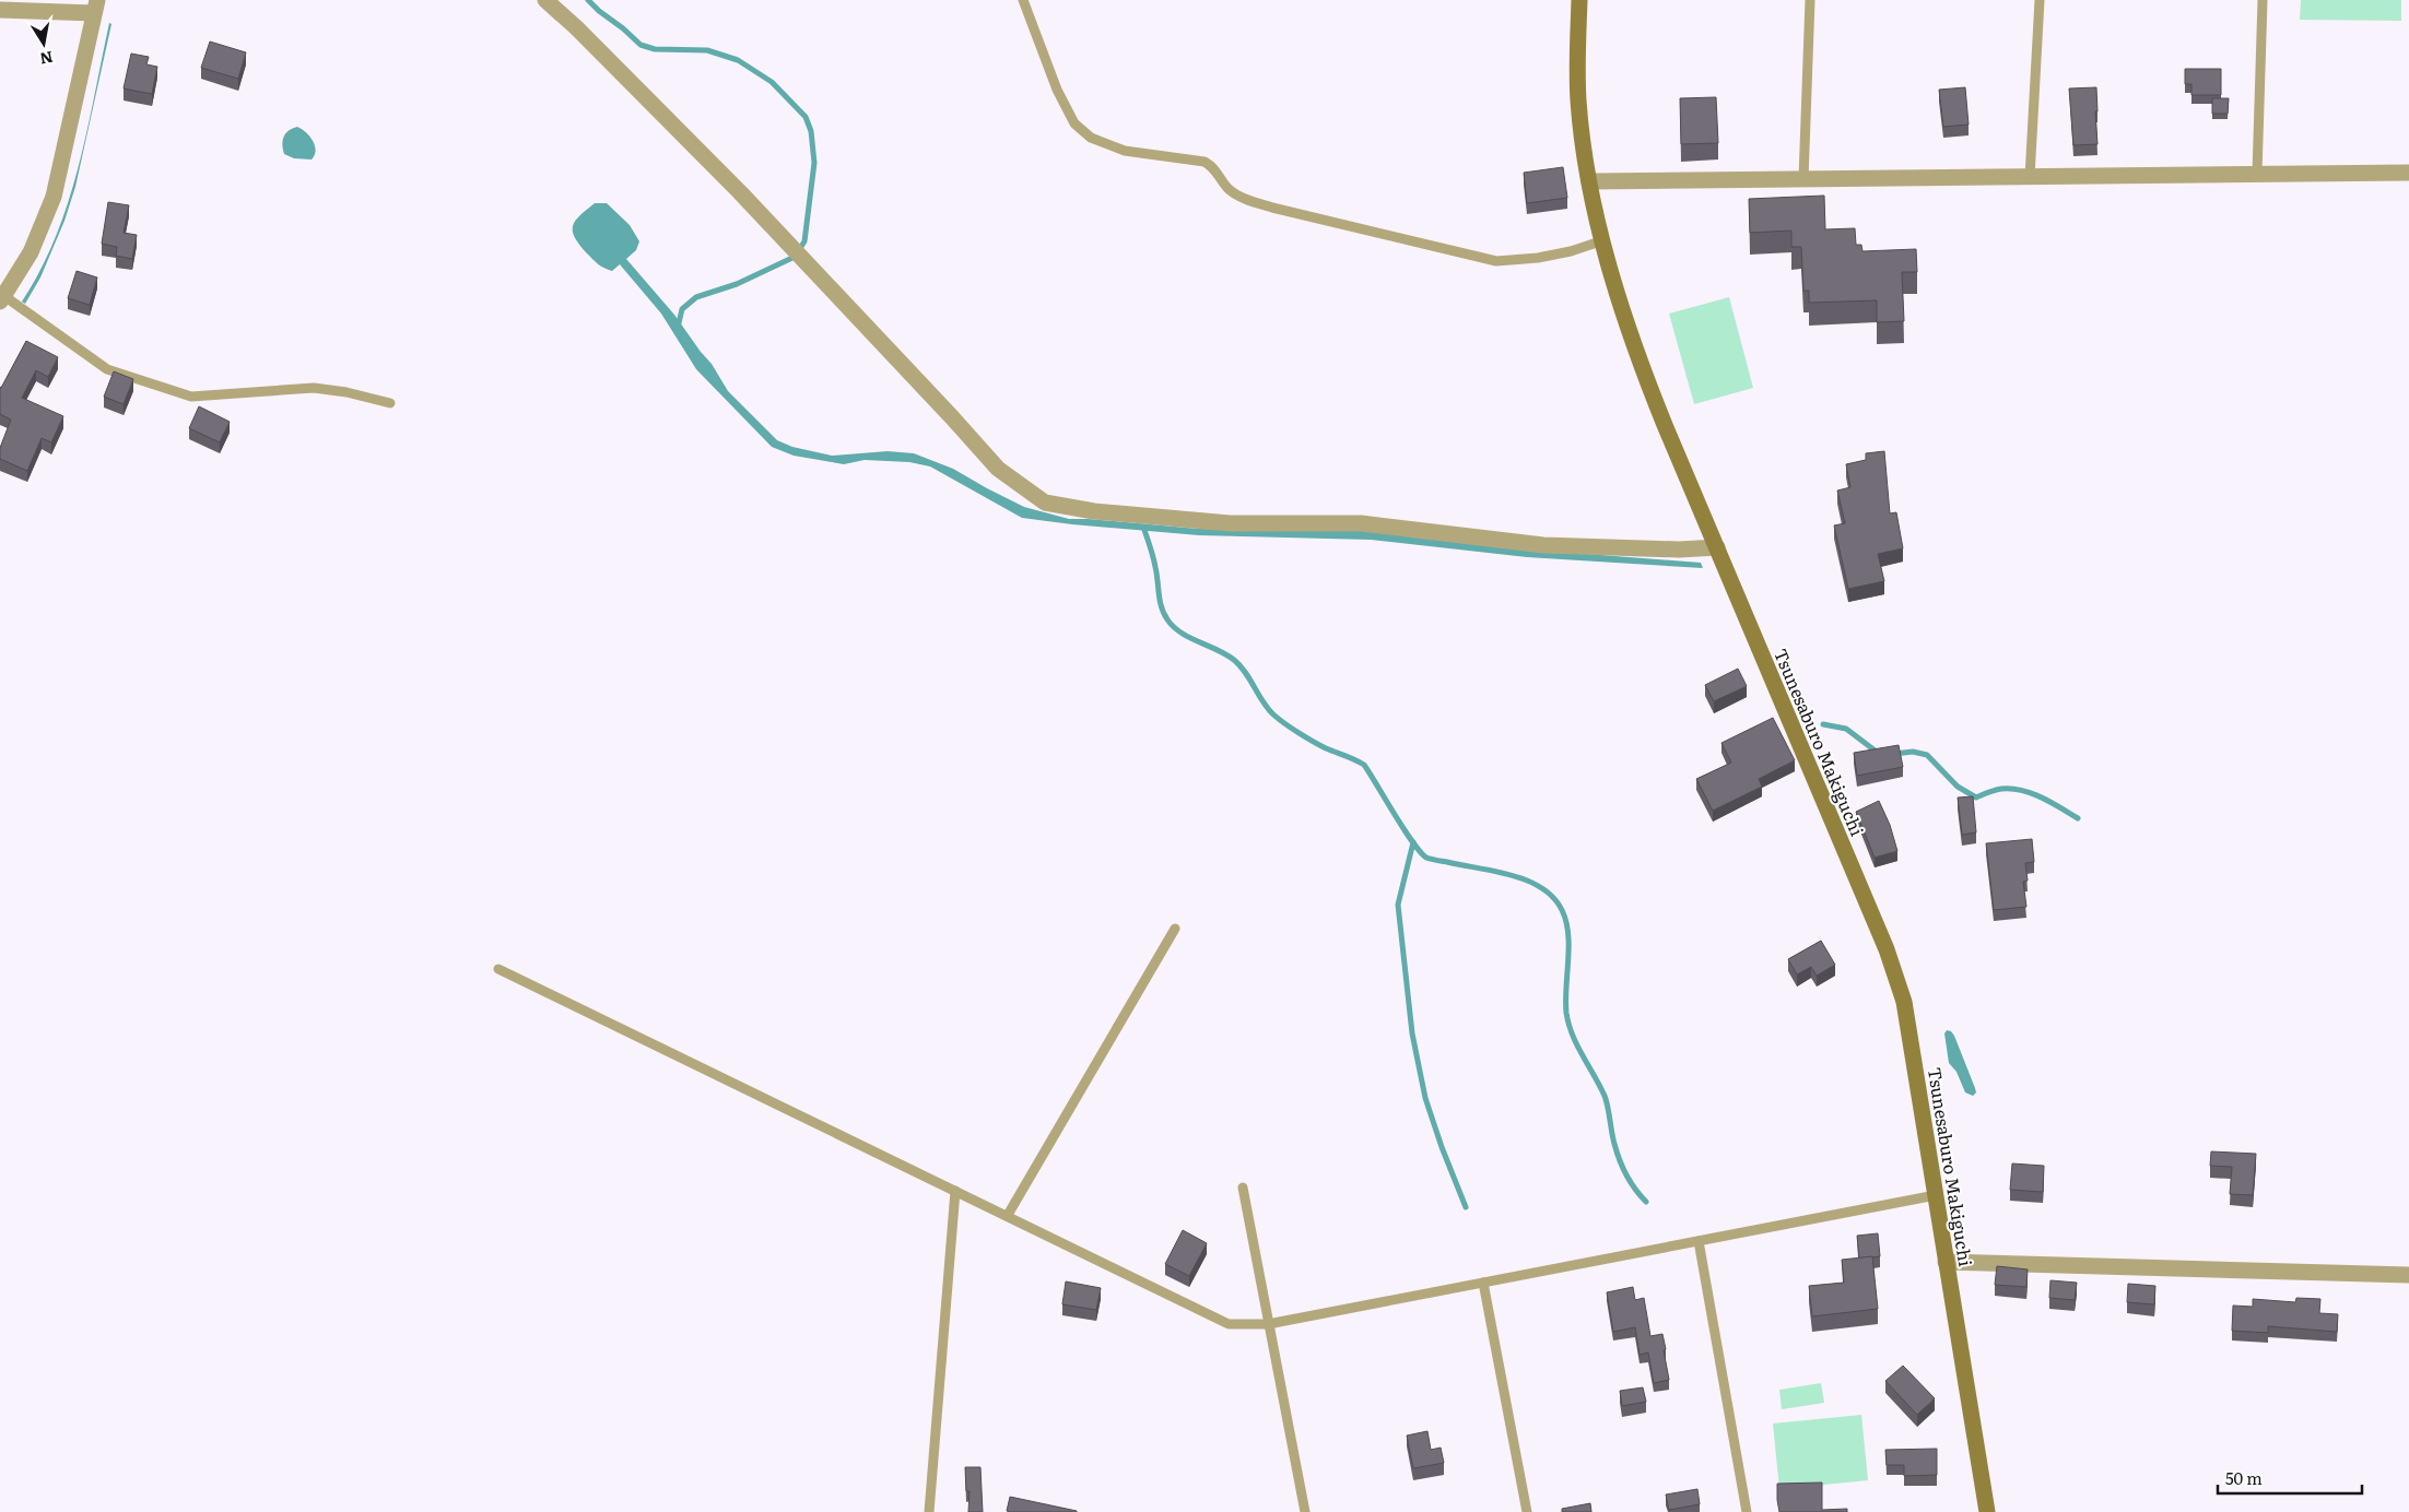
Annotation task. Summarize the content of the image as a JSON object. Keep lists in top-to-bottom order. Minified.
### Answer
{"streets":{"street":["Tsunesaburo Makiguchi"]},"scale_bar":"50 m","north":"bottom"}
